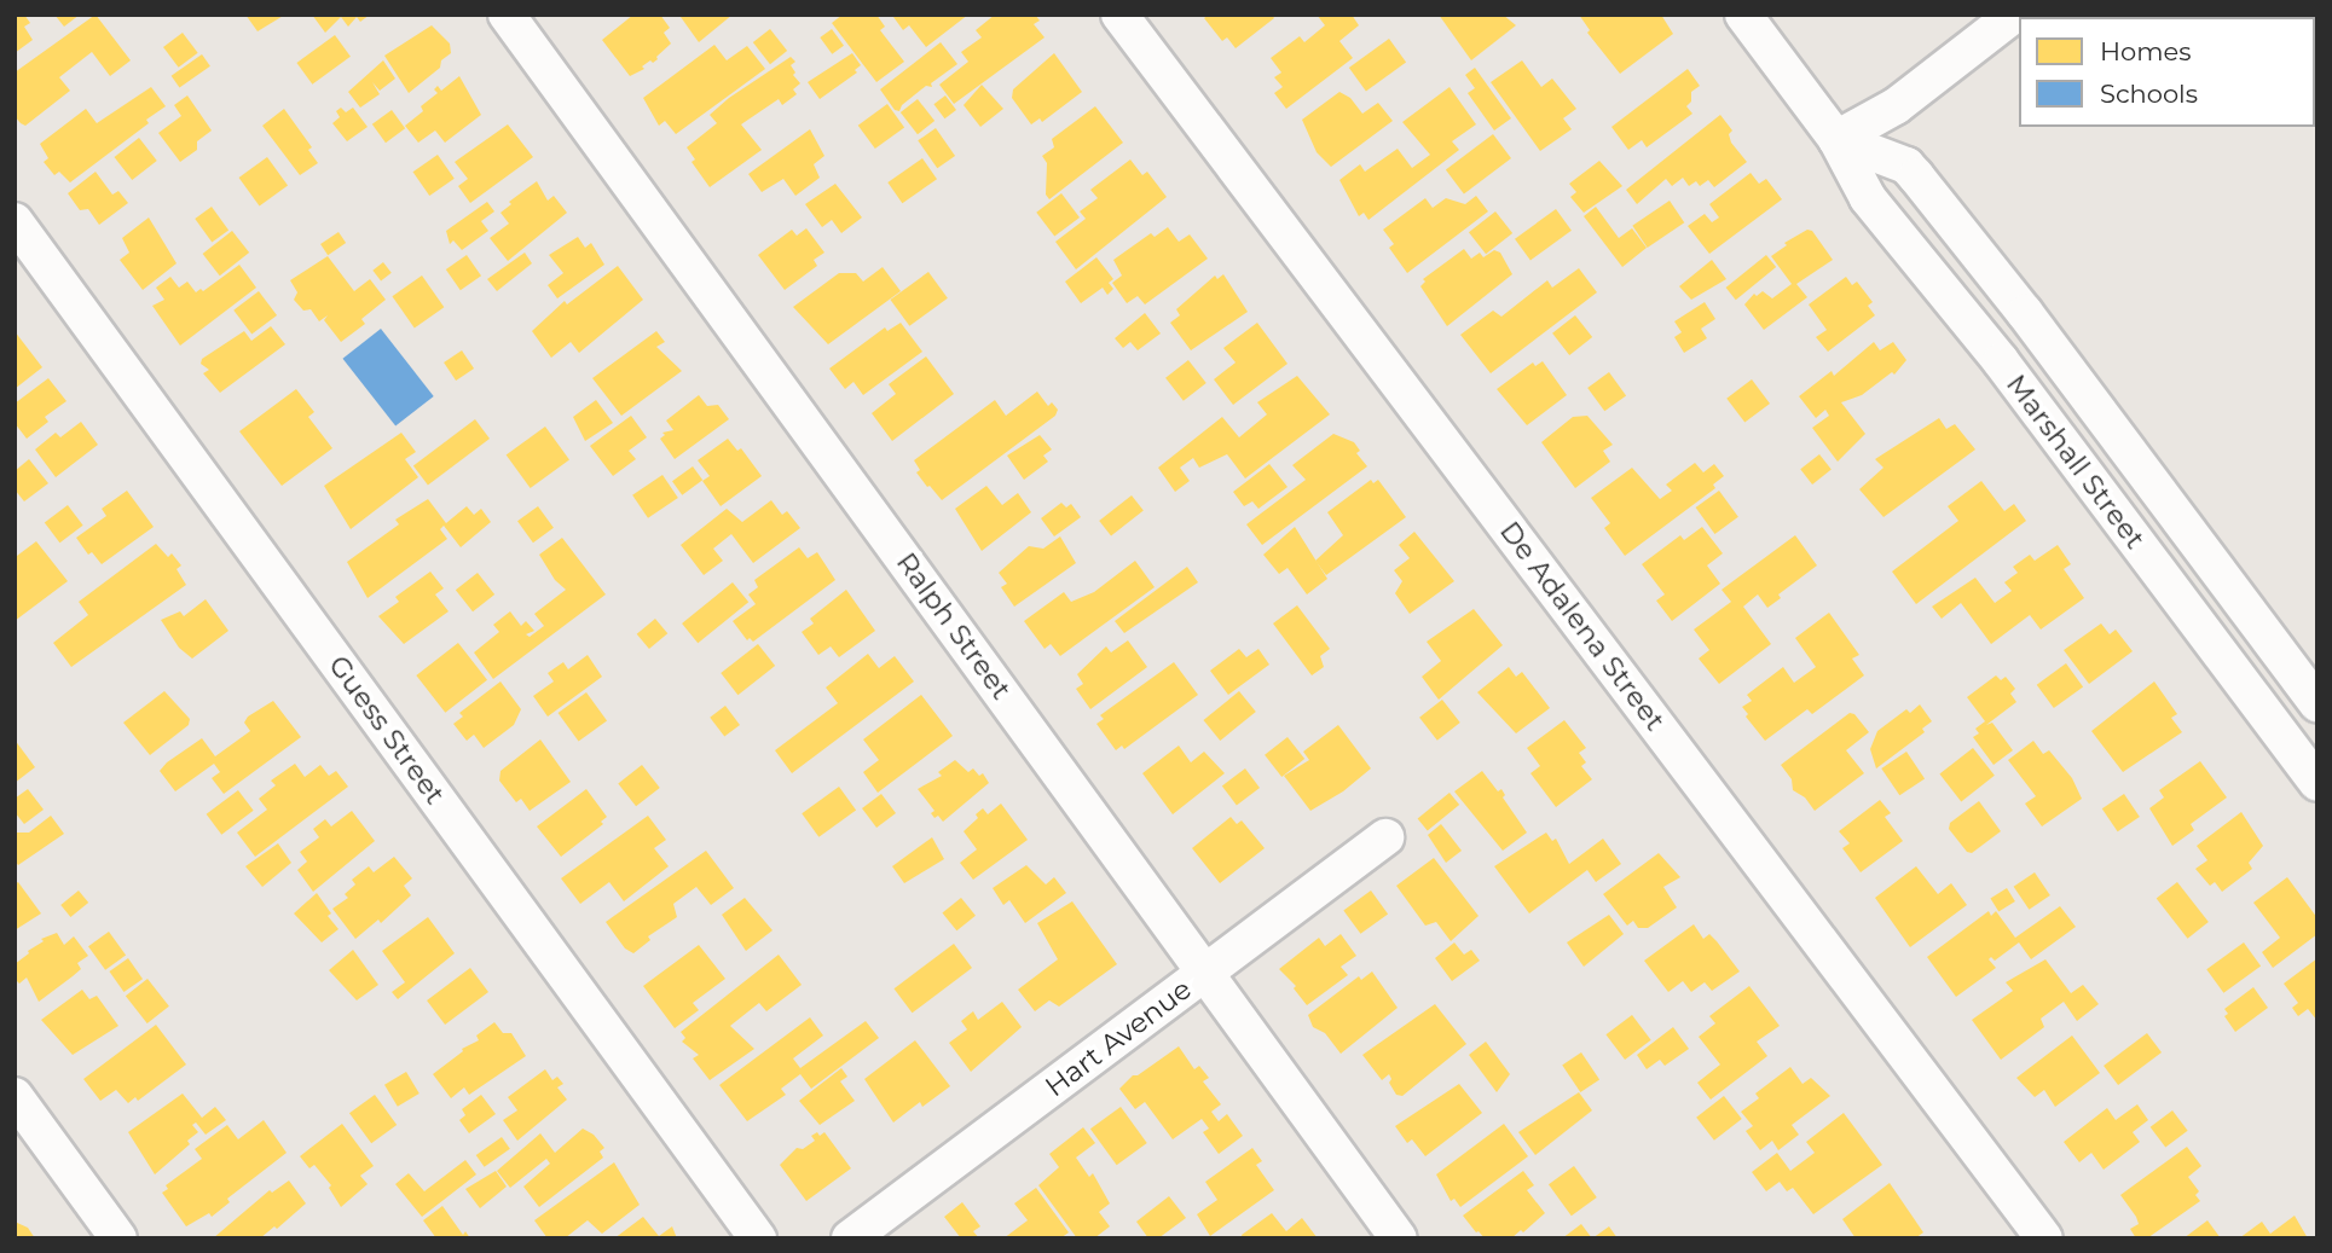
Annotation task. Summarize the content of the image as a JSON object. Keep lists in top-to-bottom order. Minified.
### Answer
{"streets":{"street":["Marshall Street","Ralph Street","De Adalena Street","Guess Street","Hart Avenue"]},"crossings":[["Ralph Street","Hart Avenue"]],"legend":["Homes","Schools"]}
